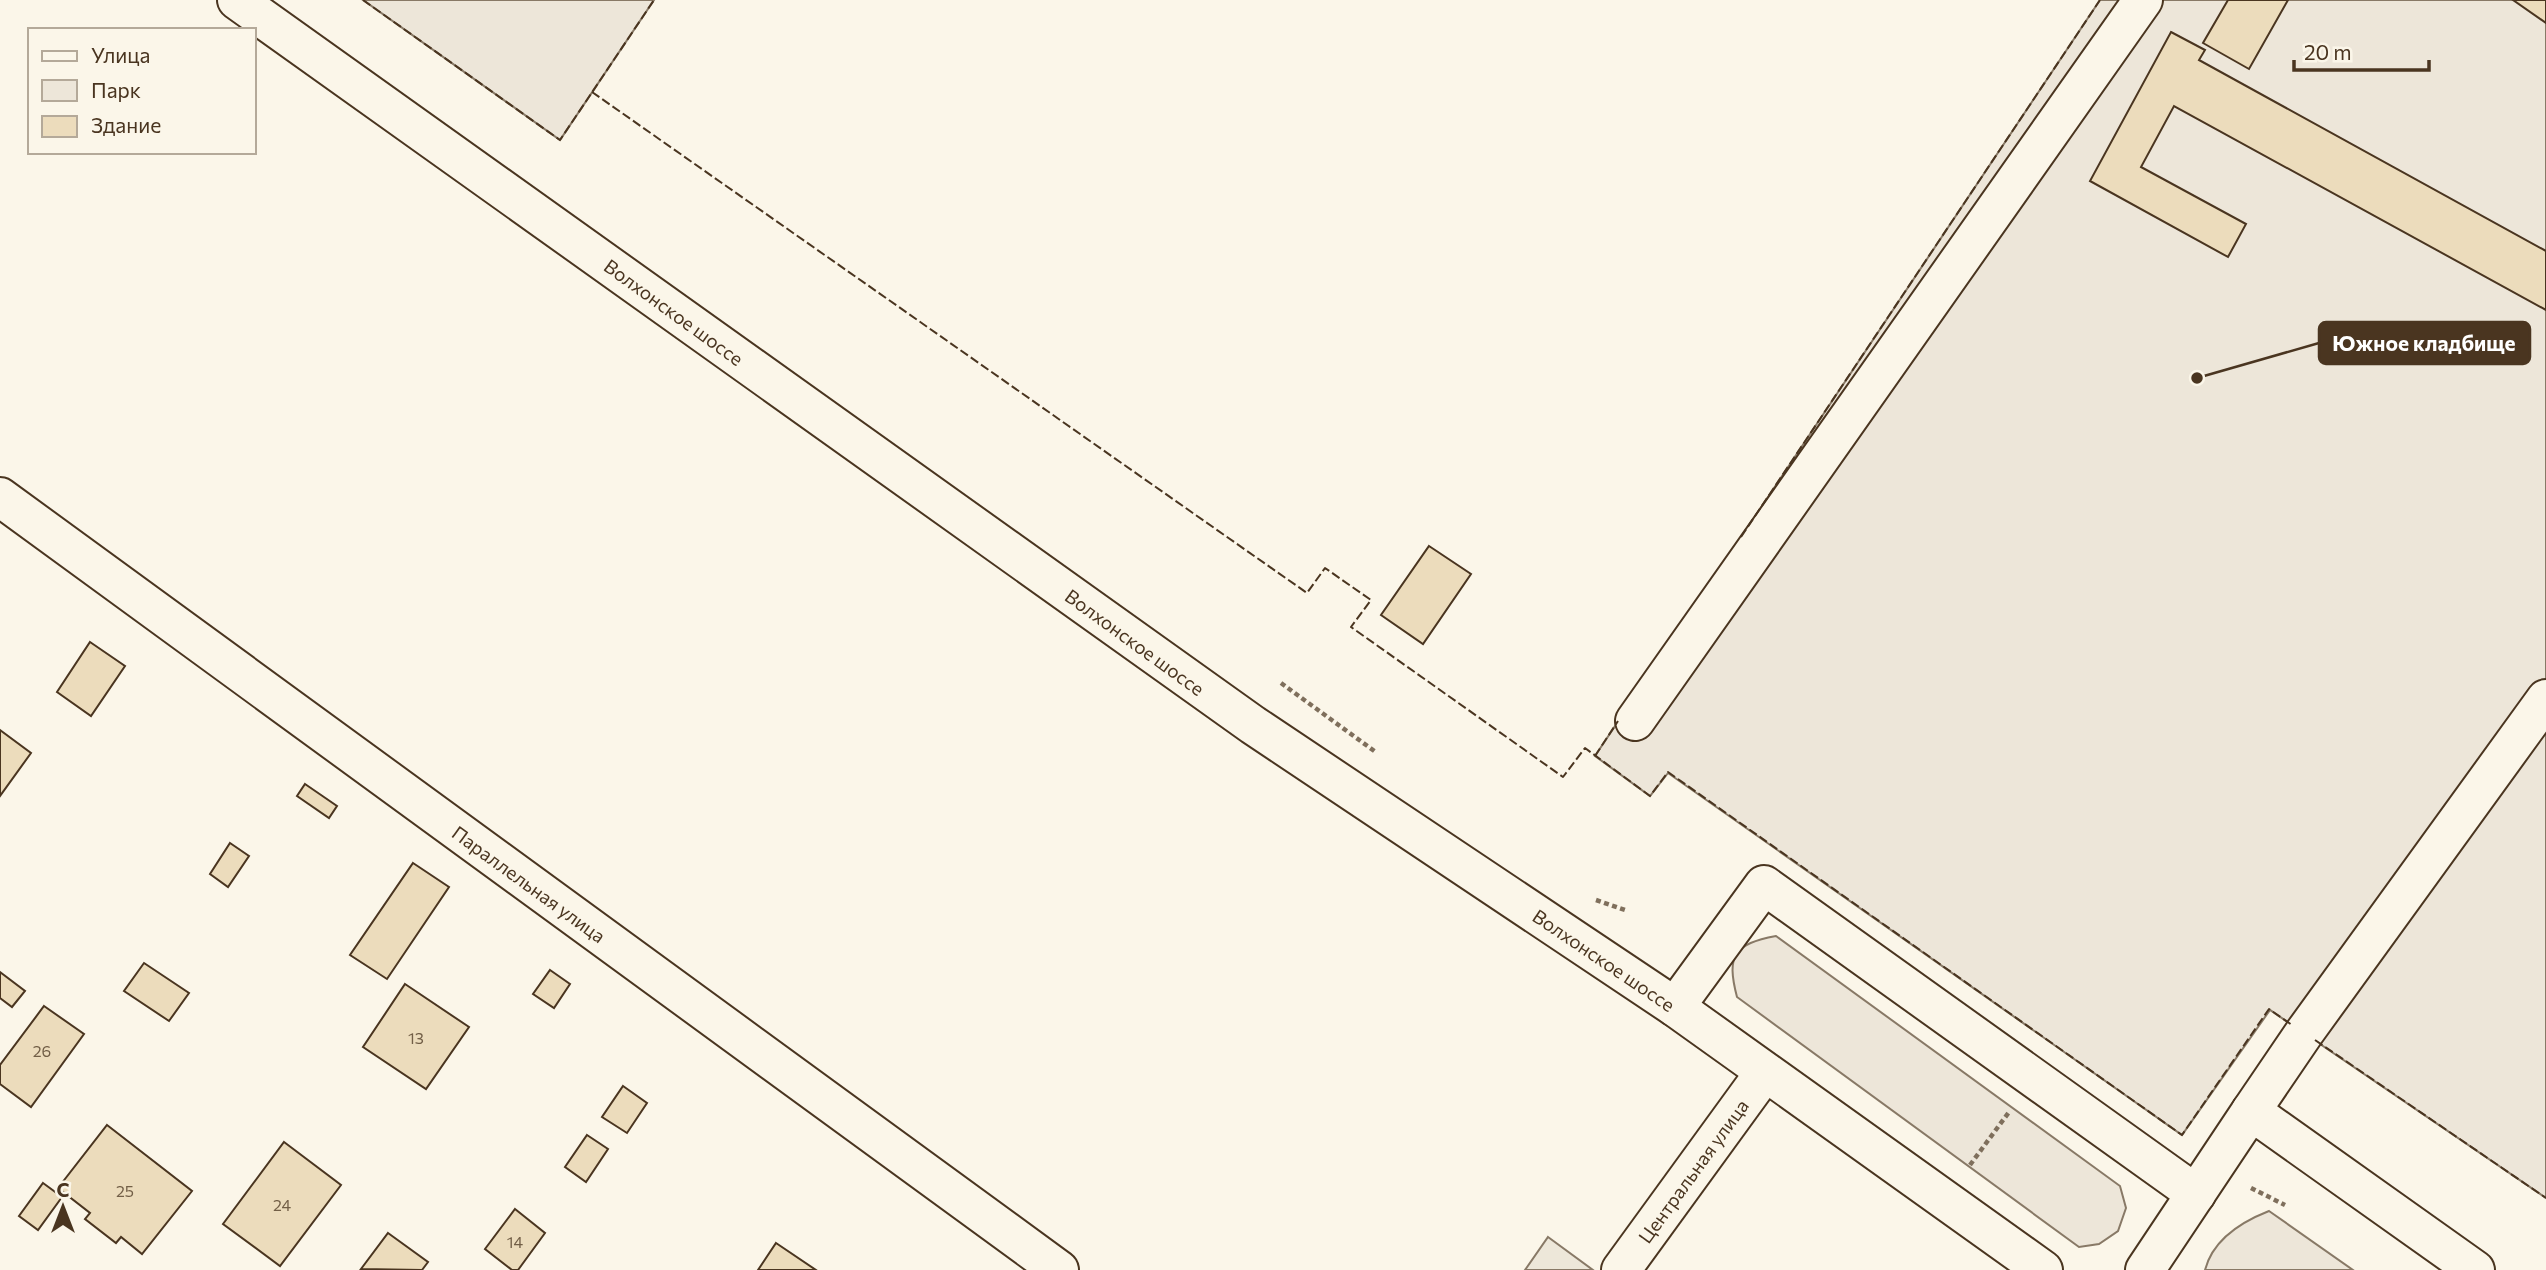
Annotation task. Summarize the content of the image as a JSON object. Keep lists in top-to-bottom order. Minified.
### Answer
{"streets":{"main road":["Волхонское шоссе","Параллельная улица","Центральная улица"]},"crossings":[["Волхонское шоссе","Центральная улица"]],"places":["Южное кладбище"],"house_numbers":["13","26","25","24","14"],"legend":["Улица","Парк","Здание"],"scale_bar":"20 m","north":"top"}
